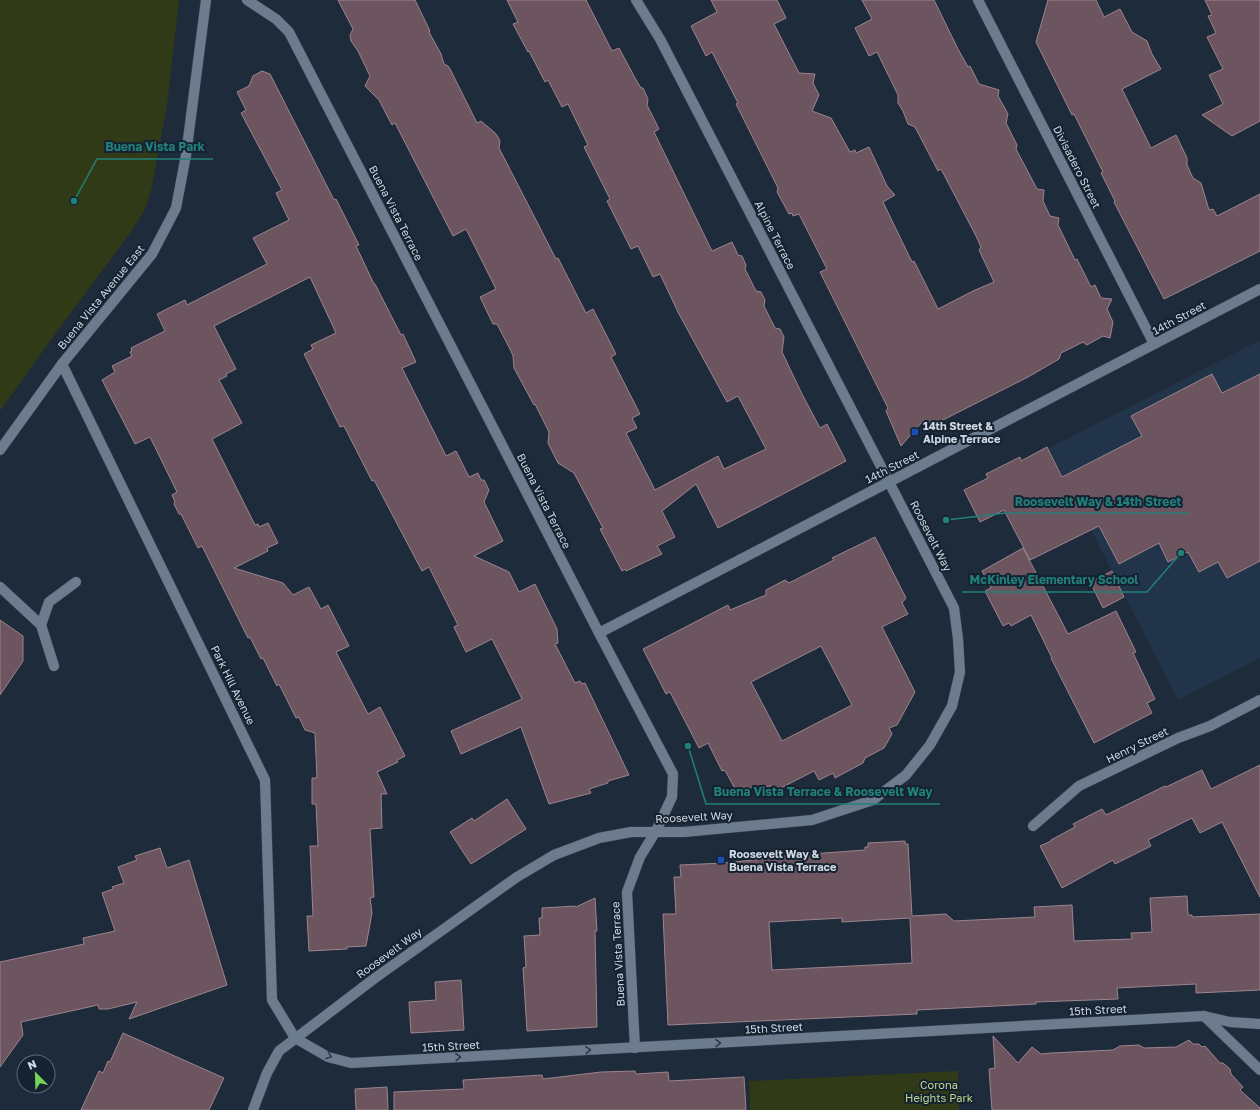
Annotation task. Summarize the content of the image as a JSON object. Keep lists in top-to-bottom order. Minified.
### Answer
{"streets":{"street":["Divisadero Street","Buena Vista Terrace","Alpine Terrace","Buena Vista Avenue East","14th Street","Roosevelt Way","Park Hill Avenue","Henry Street","15th Street"]},"crossings":[["Divisadero Street","14th Street"],["Buena Vista Terrace","14th Street"],["Buena Vista Terrace","Roosevelt Way"],["Buena Vista Terrace","15th Street"],["Alpine Terrace","14th Street"],["Alpine Terrace","Roosevelt Way"],["Buena Vista Avenue East","Park Hill Avenue"],["14th Street","Roosevelt Way"],["Roosevelt Way","Park Hill Avenue"],["Roosevelt Way","15th Street"],["Park Hill Avenue","15th Street"]],"one_way":["15th Street"],"parks":["Corona Heights Park"],"places":{"other":["Buena Vista Park","Roosevelt Way & 14th Street","McKinley Elementary School","Buena Vista Terrace & Roosevelt Way"],"transit":["14th Street & Alpine Terrace","Roosevelt Way & Buena Vista Terrace"]},"north":"top left"}
